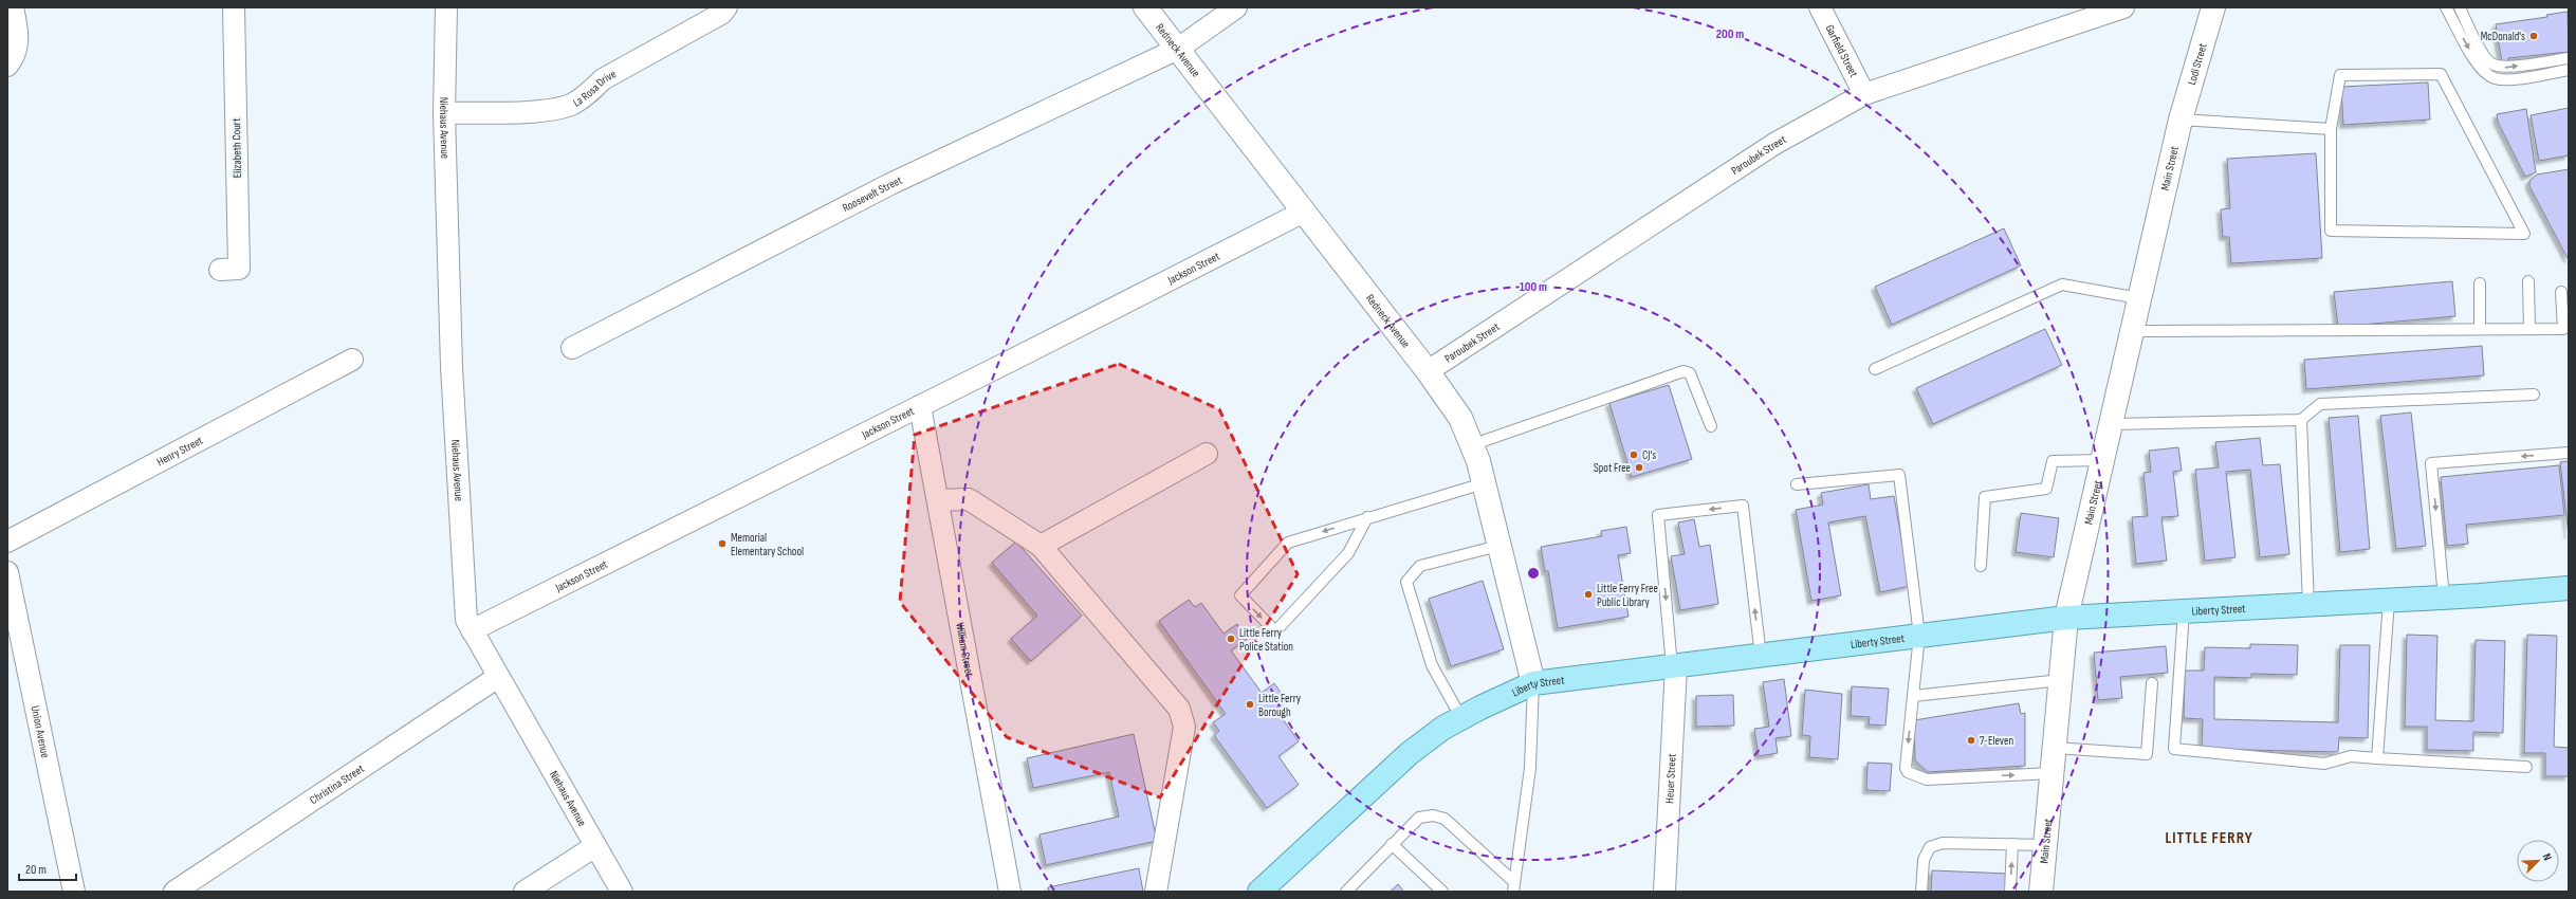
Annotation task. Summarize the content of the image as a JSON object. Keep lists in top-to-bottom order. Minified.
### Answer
{"streets":{"main road":["Liberty Street"],"street":["Redneck Avenue","Garfield Street","Lodi Street","La Rosa Drive","Niehaus Avenue","Elizabeth Court","Paroubek Street","Main Street","Roosevelt Street","Jackson Street","Henry Street","William Street","Union Avenue","Heuer Street","Christina Street"]},"crossings":[["Redneck Avenue","Paroubek Street"],["Redneck Avenue","Roosevelt Street"],["Redneck Avenue","Jackson Street"],["Redneck Avenue","Liberty Street"],["Garfield Street","Paroubek Street"],["Lodi Street","Main Street"],["La Rosa Drive","Niehaus Avenue"],["Niehaus Avenue","Jackson Street"],["Niehaus Avenue","Christina Street"],["Main Street","Liberty Street"],["Jackson Street","William Street"],["Liberty Street","Heuer Street"]],"districts":["LITTLE FERRY"],"places":["McDonald's","CJ's","Spot Free","Memorial Elementary School","Little Ferry Free Public Library","Little Ferry Police Station","Little Ferry Borough","7-Eleven"],"scale_bar":"20 m","north":"top right","rings":["200 m","100 m"]}
